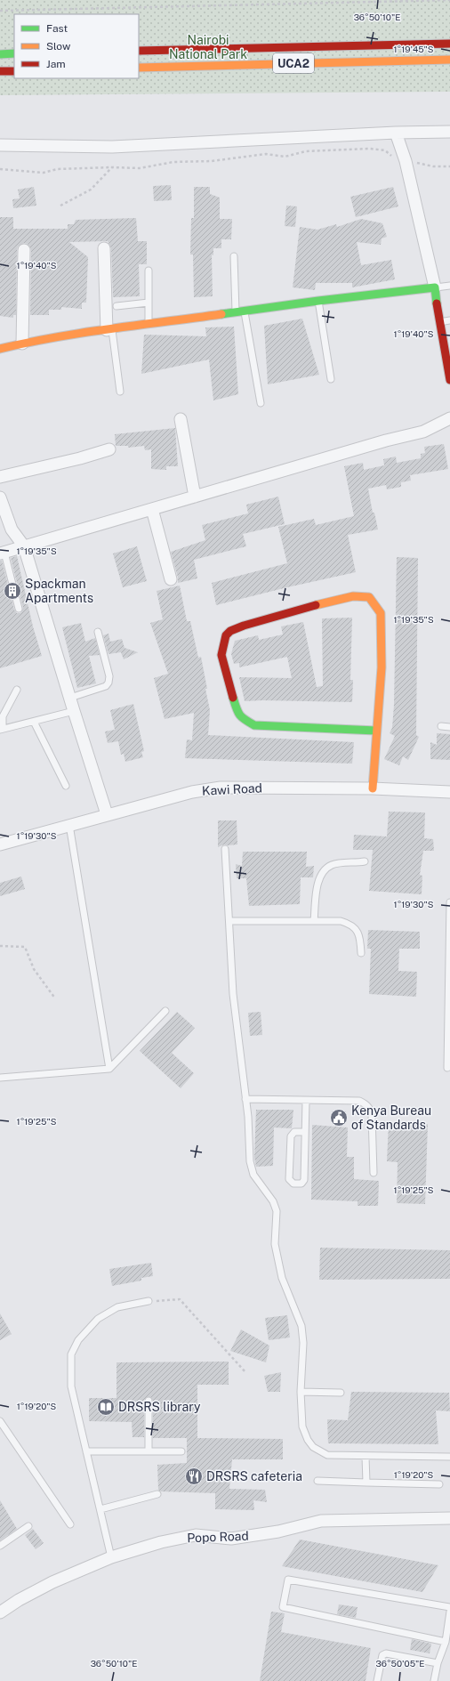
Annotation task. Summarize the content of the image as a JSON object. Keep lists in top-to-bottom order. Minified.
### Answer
{"streets":{"main road":["UCA2"],"street":["Kawi Road","Popo Road"]},"parks":["Nairobi National Park"],"places":{"building":["Spackman Apartments"],"public building":["Kenya Bureau of Standards"],"library":["DRSRS library"],"restaurant":["DRSRS cafeteria"]},"legend":["Fast","Slow","Jam"],"coordinates":["36°50'10\"E","1°19'45\"S","1°19'40\"S","1°19'35\"S","1°19'30\"S","1°19'25\"S","1°19'20\"S","36°50'05\"E"]}
